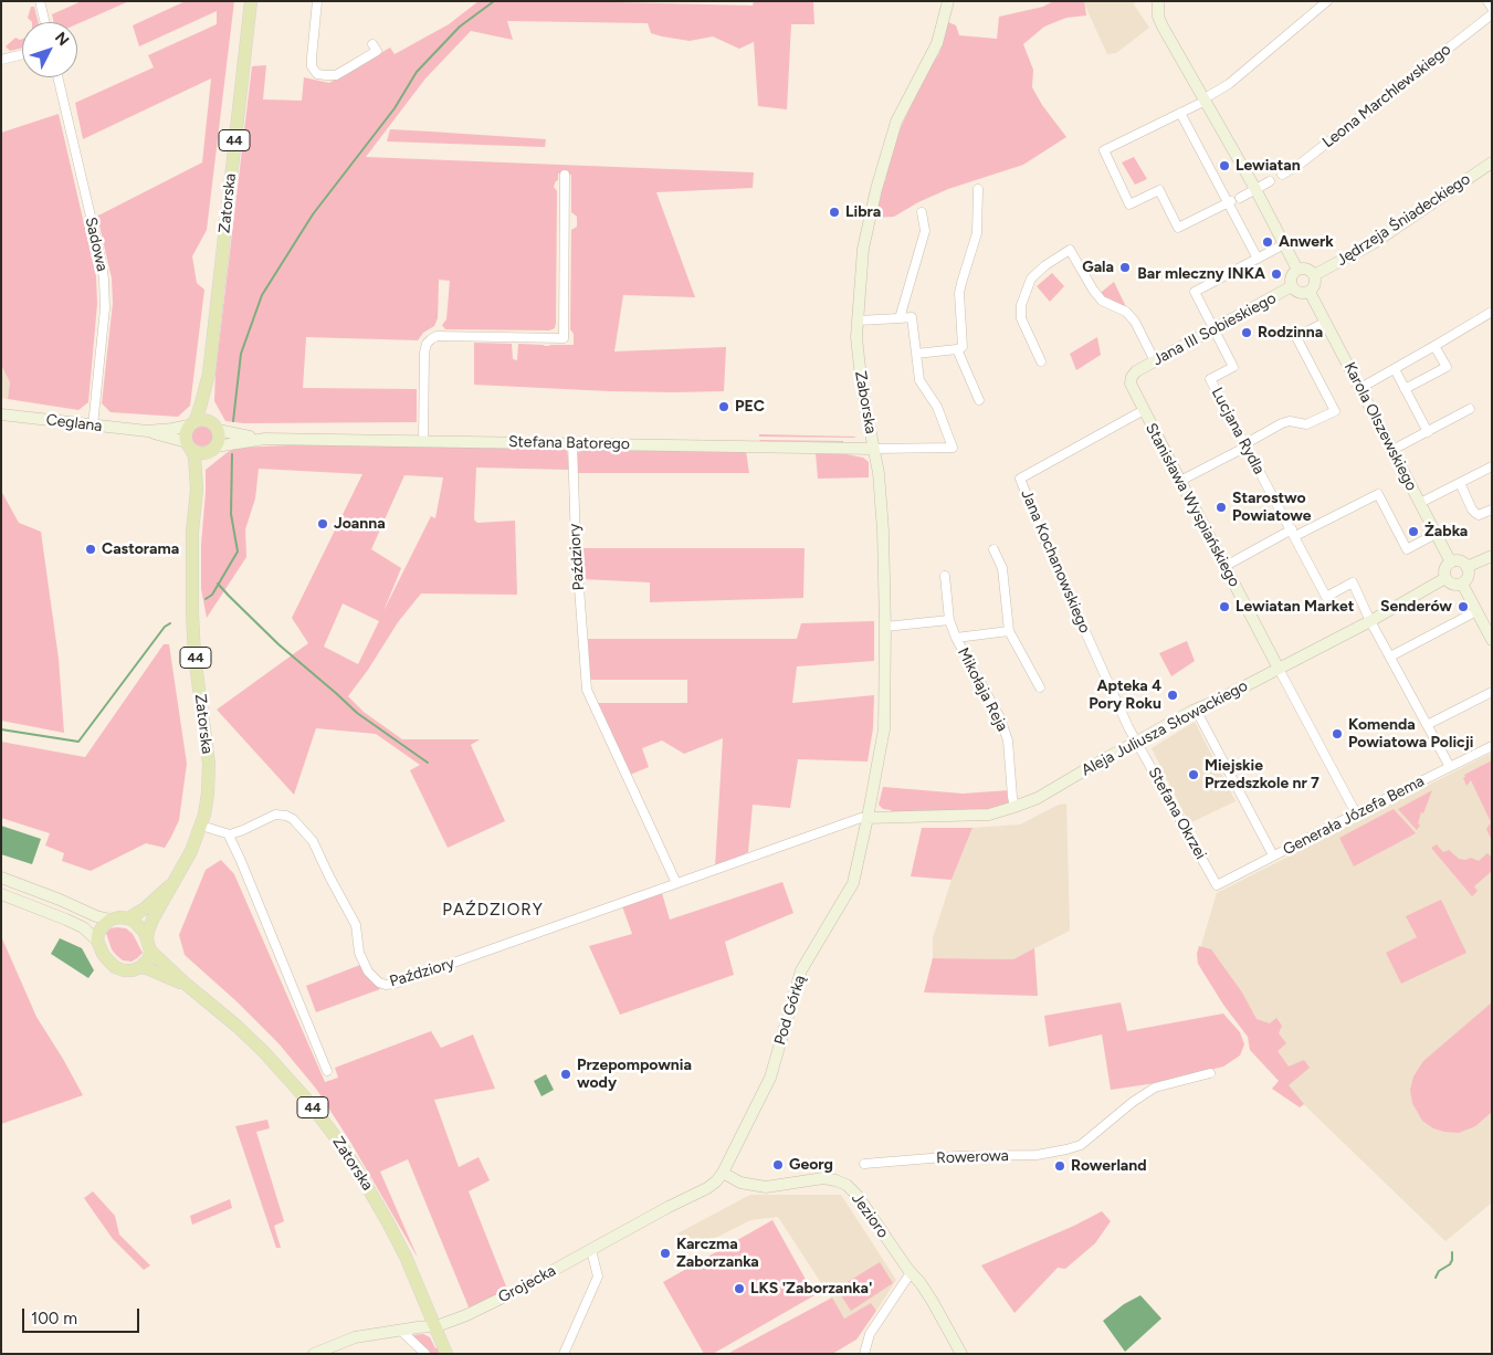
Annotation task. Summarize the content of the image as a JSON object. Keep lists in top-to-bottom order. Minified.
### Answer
{"streets":{"main road":["44","Zatorska"],"street":["Leona Marchlewskiego","Jędrzeja Śniadeckiego","Sadowa","Jana III Sobieskiego","Zaborska","Ceglana","Karola Olszewskiego","Lucjana Rydla","Stefana Batorego","Stanisława Wyspiańskiego","Paździory","Jana Kochanowskiego","Mikołaja Reja","Aleja Juliusza Słowackiego","Stefana Okrzei","Generała Józefa Bema","Pod Górką","Rowerowa","Jezioro","Grojecka"]},"crossings":[["44","Zatorska"],["44","Ceglana"],["44","Stefana Batorego"],["Zatorska","Ceglana"],["Zatorska","Stefana Batorego"],["Zatorska","Grojecka"],["Jędrzeja Śniadeckiego","Jana III Sobieskiego"],["Jędrzeja Śniadeckiego","Karola Olszewskiego"],["Sadowa","Ceglana"],["Jana III Sobieskiego","Karola Olszewskiego"],["Jana III Sobieskiego","Lucjana Rydla"],["Jana III Sobieskiego","Stanisława Wyspiańskiego"],["Zaborska","Stefana Batorego"],["Zaborska","Paździory"],["Zaborska","Aleja Juliusza Słowackiego"],["Zaborska","Pod Górką"],["Ceglana","Stefana Batorego"],["Karola Olszewskiego","Aleja Juliusza Słowackiego"],["Lucjana Rydla","Aleja Juliusza Słowackiego"],["Stefana Batorego","Paździory"],["Stanisława Wyspiańskiego","Jana Kochanowskiego"],["Stanisława Wyspiańskiego","Aleja Juliusza Słowackiego"],["Stanisława Wyspiańskiego","Generała Józefa Bema"],["Paździory","Aleja Juliusza Słowackiego"],["Paździory","Pod Górką"],["Jana Kochanowskiego","Aleja Juliusza Słowackiego"],["Jana Kochanowskiego","Stefana Okrzei"],["Mikołaja Reja","Aleja Juliusza Słowackiego"],["Aleja Juliusza Słowackiego","Stefana Okrzei"],["Aleja Juliusza Słowackiego","Pod Górką"],["Stefana Okrzei","Generała Józefa Bema"],["Pod Górką","Jezioro"],["Pod Górką","Grojecka"],["Jezioro","Grojecka"]],"districts":["PAŹDZIORY"],"places":["Lewiatan","Libra","Anwerk","Gala","Bar mleczny INKA","Rodzinna","PEC","Starostwo Powiatowe","Joanna","Żabka","Castorama","Lewiatan Market","Senderów","Apteka 4 Pory Roku","Komenda Powiatowa Policji","Miejskie Przedszkole nr 7","Przepompownia wody","Georg","Rowerland","Karczma Zaborzanka","LKS 'Zaborzanka'"],"scale_bar":"100 m","north":"top right"}
